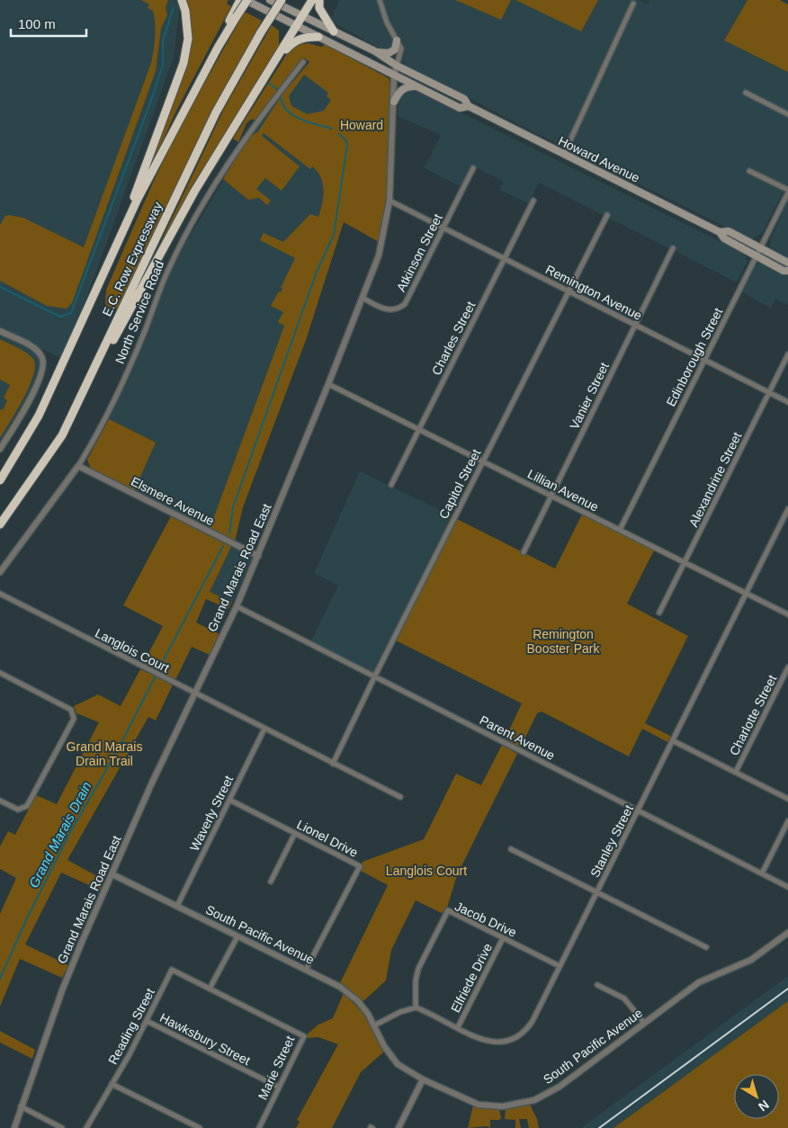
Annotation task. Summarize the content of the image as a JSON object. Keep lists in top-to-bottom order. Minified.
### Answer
{"streets":{"highway":["E.C. Row Expressway"],"main road":["Howard Avenue"],"street":["Atkinson Street","Remington Avenue","North Service Road","Charles Street","Edinborough Street","Vanier Street","Alexandrine Street","Capitol Street","Lillian Avenue","Elsmere Avenue","Grand Marais Road East","Langlois Court","Charlotte Street","Parent Avenue","Waverly Street","Lionel Drive","Stanley Street","Jacob Drive","South Pacific Avenue","Elfriede Drive","Reading Street","Hawksbury Street","Marie Street"]},"crossings":[["Howard Avenue","E.C. Row Expressway"],["Howard Avenue","Edinborough Street"],["Howard Avenue","Grand Marais Road East"],["Atkinson Street","Remington Avenue"],["Atkinson Street","Grand Marais Road East"],["Remington Avenue","Charles Street"],["Remington Avenue","Edinborough Street"],["Remington Avenue","Vanier Street"],["Remington Avenue","Alexandrine Street"],["Remington Avenue","Capitol Street"],["Remington Avenue","Grand Marais Road East"],["North Service Road","Elsmere Avenue"],["Charles Street","Lillian Avenue"],["Edinborough Street","Lillian Avenue"],["Vanier Street","Lillian Avenue"],["Alexandrine Street","Lillian Avenue"],["Capitol Street","Lillian Avenue"],["Capitol Street","Langlois Court"],["Capitol Street","Parent Avenue"],["Lillian Avenue","Grand Marais Road East"],["Lillian Avenue","Stanley Street"],["Elsmere Avenue","Grand Marais Road East"],["Grand Marais Road East","Langlois Court"],["Grand Marais Road East","Parent Avenue"],["Grand Marais Road East","South Pacific Avenue"],["Langlois Court","Waverly Street"],["Parent Avenue","Stanley Street"],["Waverly Street","Lionel Drive"],["Waverly Street","South Pacific Avenue"],["Lionel Drive","South Pacific Avenue"],["Stanley Street","Jacob Drive"],["Stanley Street","Elfriede Drive"],["Jacob Drive","Elfriede Drive"],["Reading Street","Hawksbury Street"],["Reading Street","Marie Street"],["Hawksbury Street","Marie Street"]],"water":["Grand Marais Drain"],"parks":["Howard","Remington Booster Park","Grand Marais Drain Trail","Langlois Court"],"scale_bar":"100 m","north":"bottom right"}
